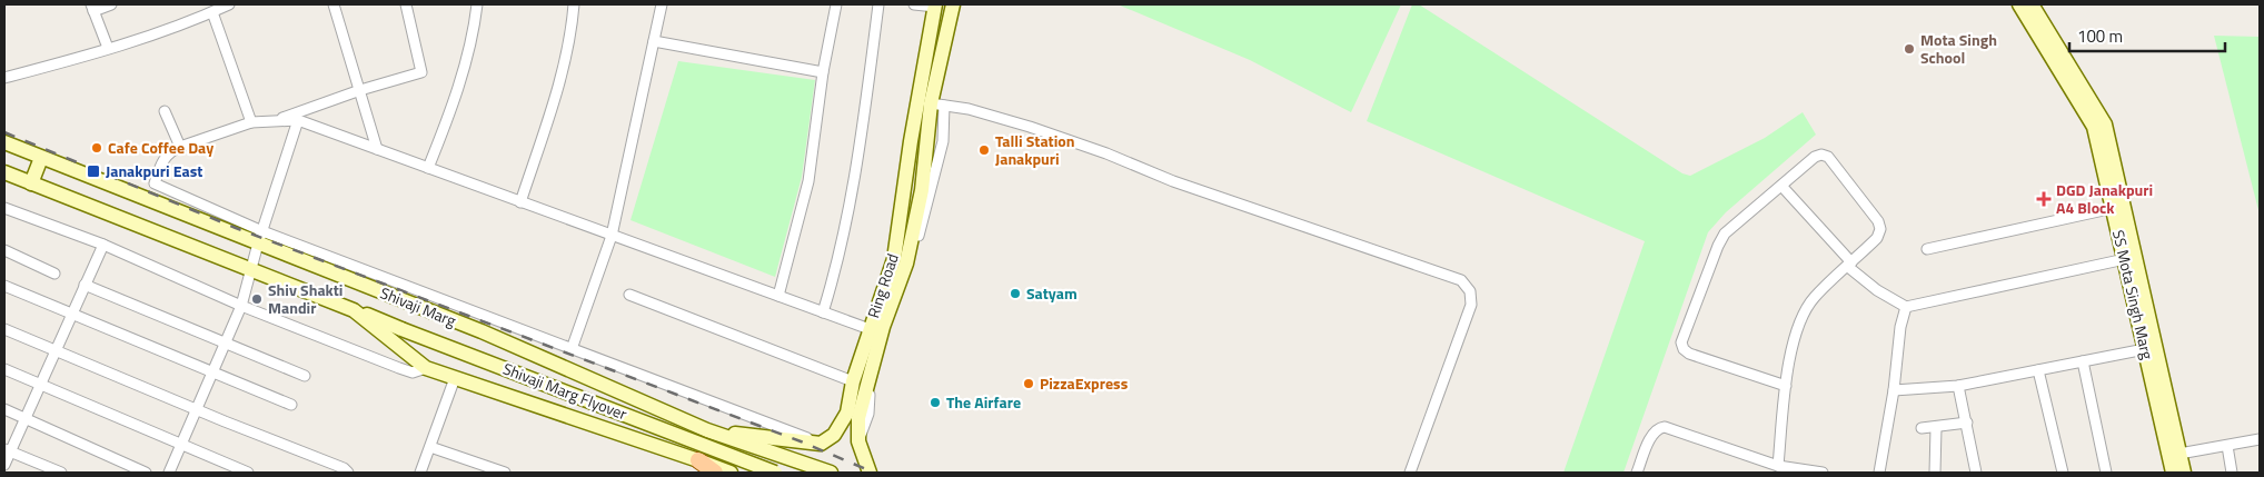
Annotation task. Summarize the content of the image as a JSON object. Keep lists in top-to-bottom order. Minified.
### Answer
{"streets":{"main road":["Ring Road","SS Mota Singh Marg","Shivaji Marg","Shivaji Marg Flyover"]},"crossings":[["Shivaji Marg","Shivaji Marg Flyover"]],"places":{"other":["Mota Singh School","Cafe Coffee Day","Talli Station Janakpuri","Satyam","Shiv Shakti Mandir","PizzaExpress","The Airfare"],"transit":["Janakpuri East"],"health":["DGD Janakpuri A4 Block"]},"scale_bar":"100 m"}
